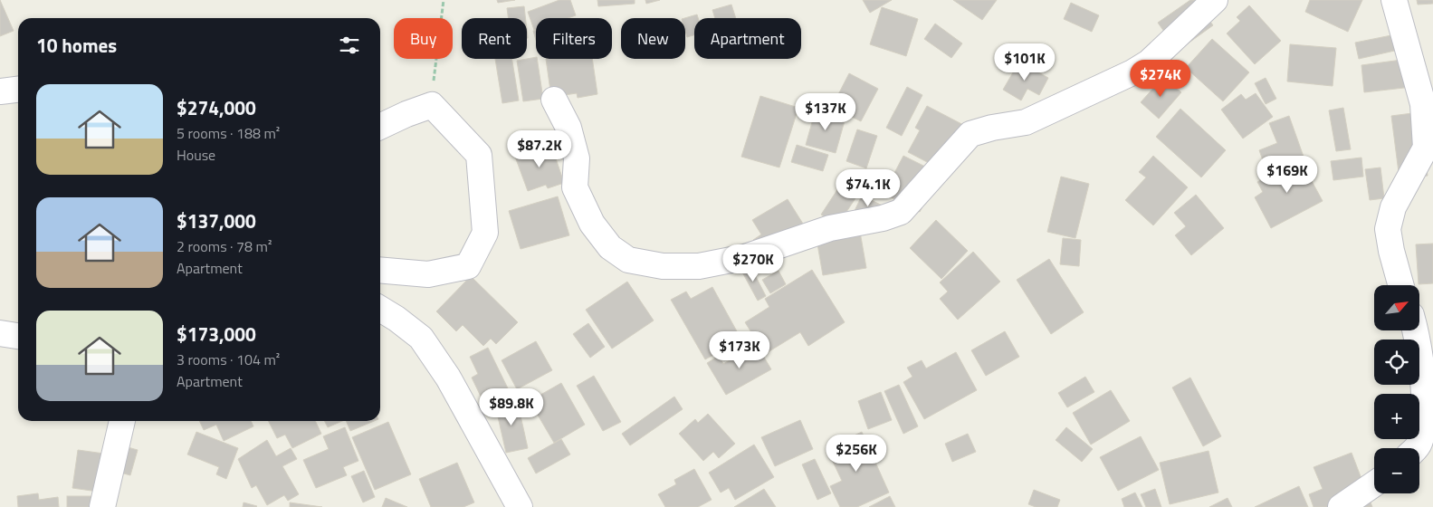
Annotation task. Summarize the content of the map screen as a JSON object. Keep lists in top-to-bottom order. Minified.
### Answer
{"north":"top right","page":{"chip":["Buy","Rent","Filters","New","Apartment"],"heading":"10 homes","price":["$101K","$274K","$137K","$87.2K","$169K","$74.1K","$270K","$173K","$89.8K","$256K"],"list":[{"name":"$274,000","note":"5 rooms · 188 m² · House"},{"name":"$137,000","note":"2 rooms · 78 m² · Apartment"},{"name":"$173,000","note":"3 rooms · 104 m² · Apartment"}],"map_buttons":["+","−"]}}
